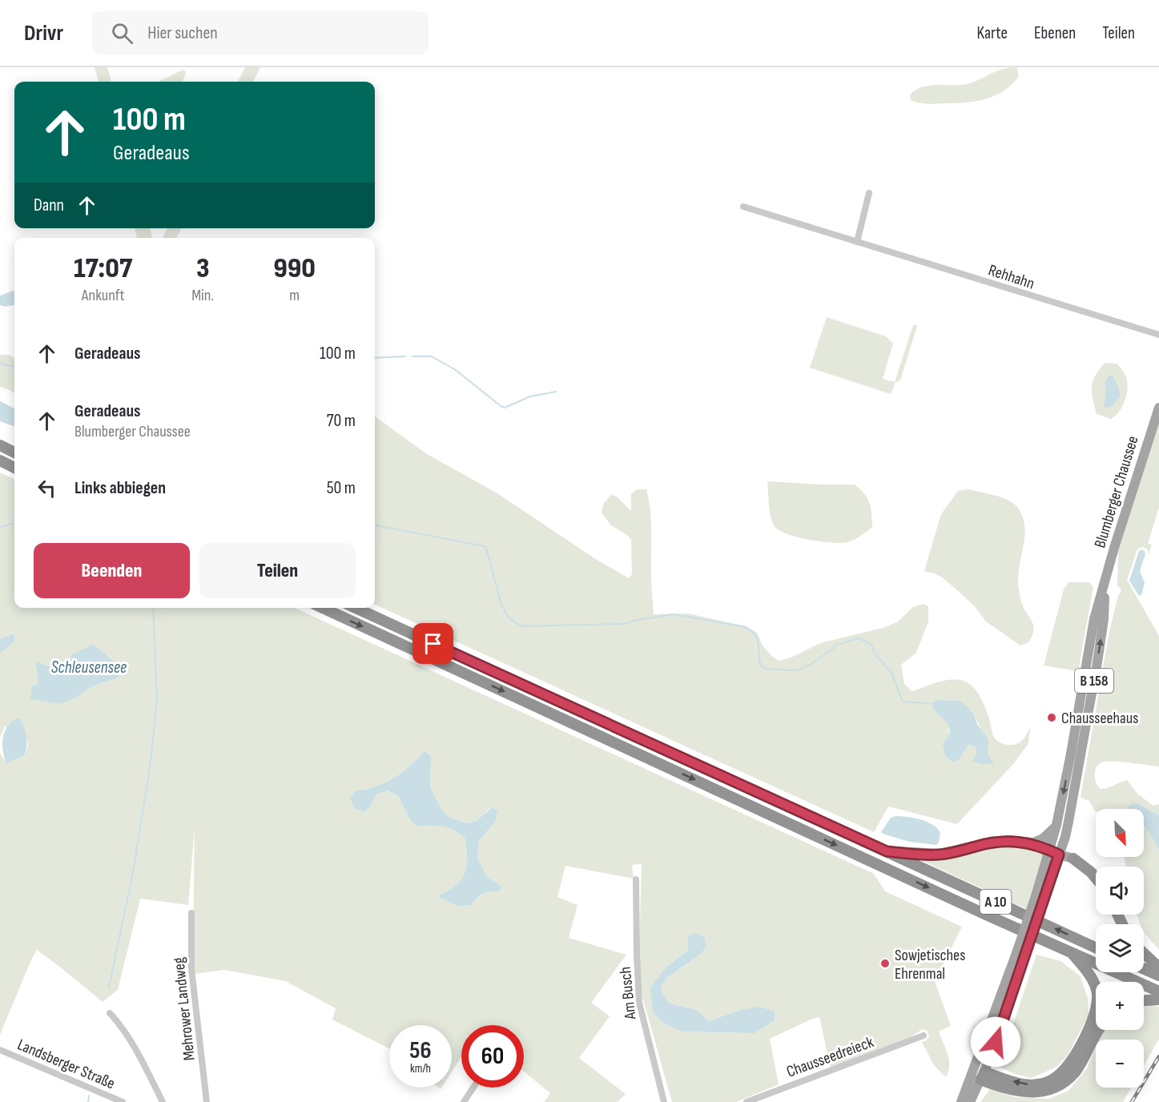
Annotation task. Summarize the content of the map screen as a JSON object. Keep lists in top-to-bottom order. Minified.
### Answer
{"streets":{"highway":["A 10"],"main road":["Blumberger Chaussee","B 158"],"street":["Rehhahn","Am Busch","Mehrower Landweg","Chausseedreieck","Landsberger Straße"]},"crossings":[["Blumberger Chaussee","B 158"]],"water":["Schleusensee"],"places":["Chausseehaus","Sowjetisches Ehrenmal"],"north":"bottom right","page":{"header":"Drivr","search":"Hier suchen","nav":["Karte","Ebenen","Teilen"],"turn":["100 m","Geradeaus"],"then":"Dann","eta":["17:07","Ankunft","3","Min.","990","m"],"list":[{"name":"Geradeaus","value":"100 m"},{"name":"Geradeaus","note":"Blumberger Chaussee","value":"70 m"},{"name":"Links abbiegen","value":"50 m"}],"buttons":["Beenden","Teilen"],"map_buttons":["+","−"],"speed":"56 km/h","limit":"60"}}
